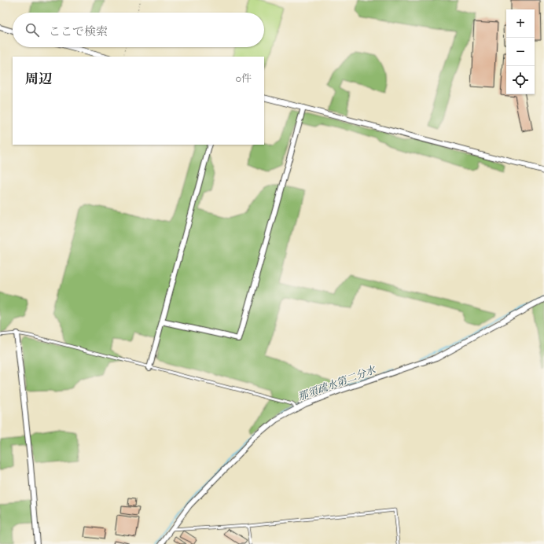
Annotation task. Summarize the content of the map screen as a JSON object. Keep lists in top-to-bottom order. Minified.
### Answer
{"water":["那須疏水第二分水"],"page":{"map_buttons":["+","−"],"search":"ここで検索","heading":["周辺","0件"]}}
